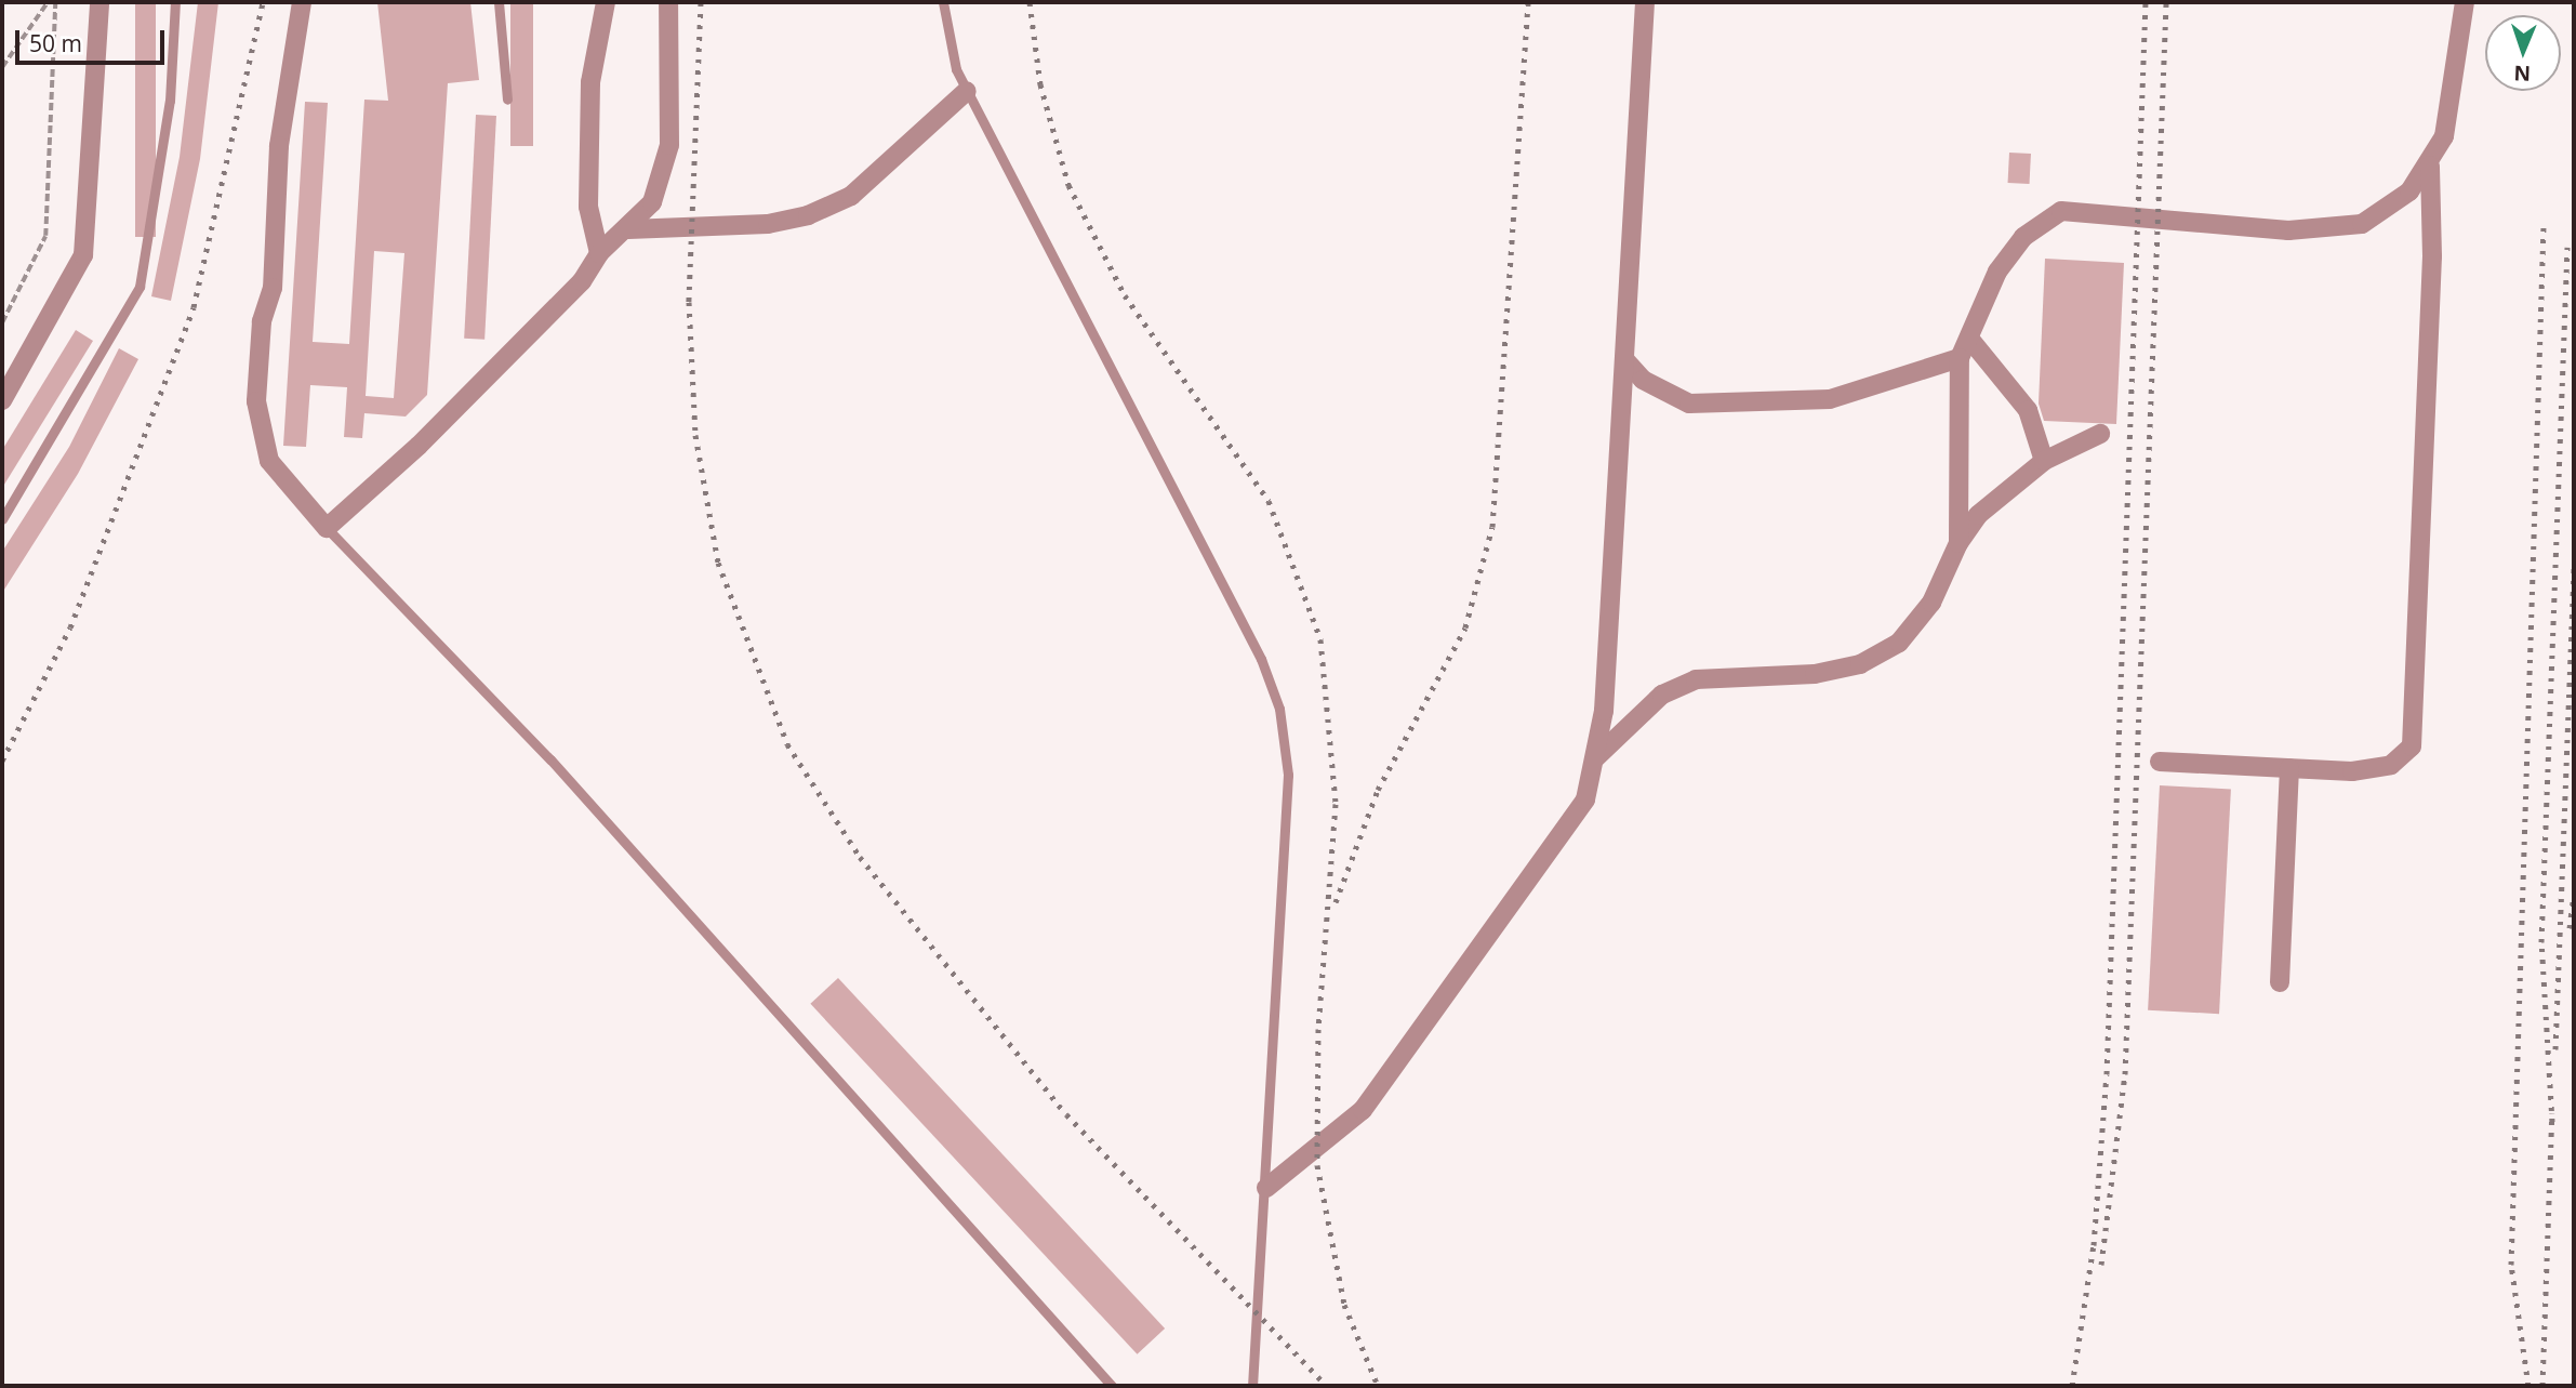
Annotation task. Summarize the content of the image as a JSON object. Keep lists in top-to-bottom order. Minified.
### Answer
{"scale_bar":"50 m","north":"bottom"}
